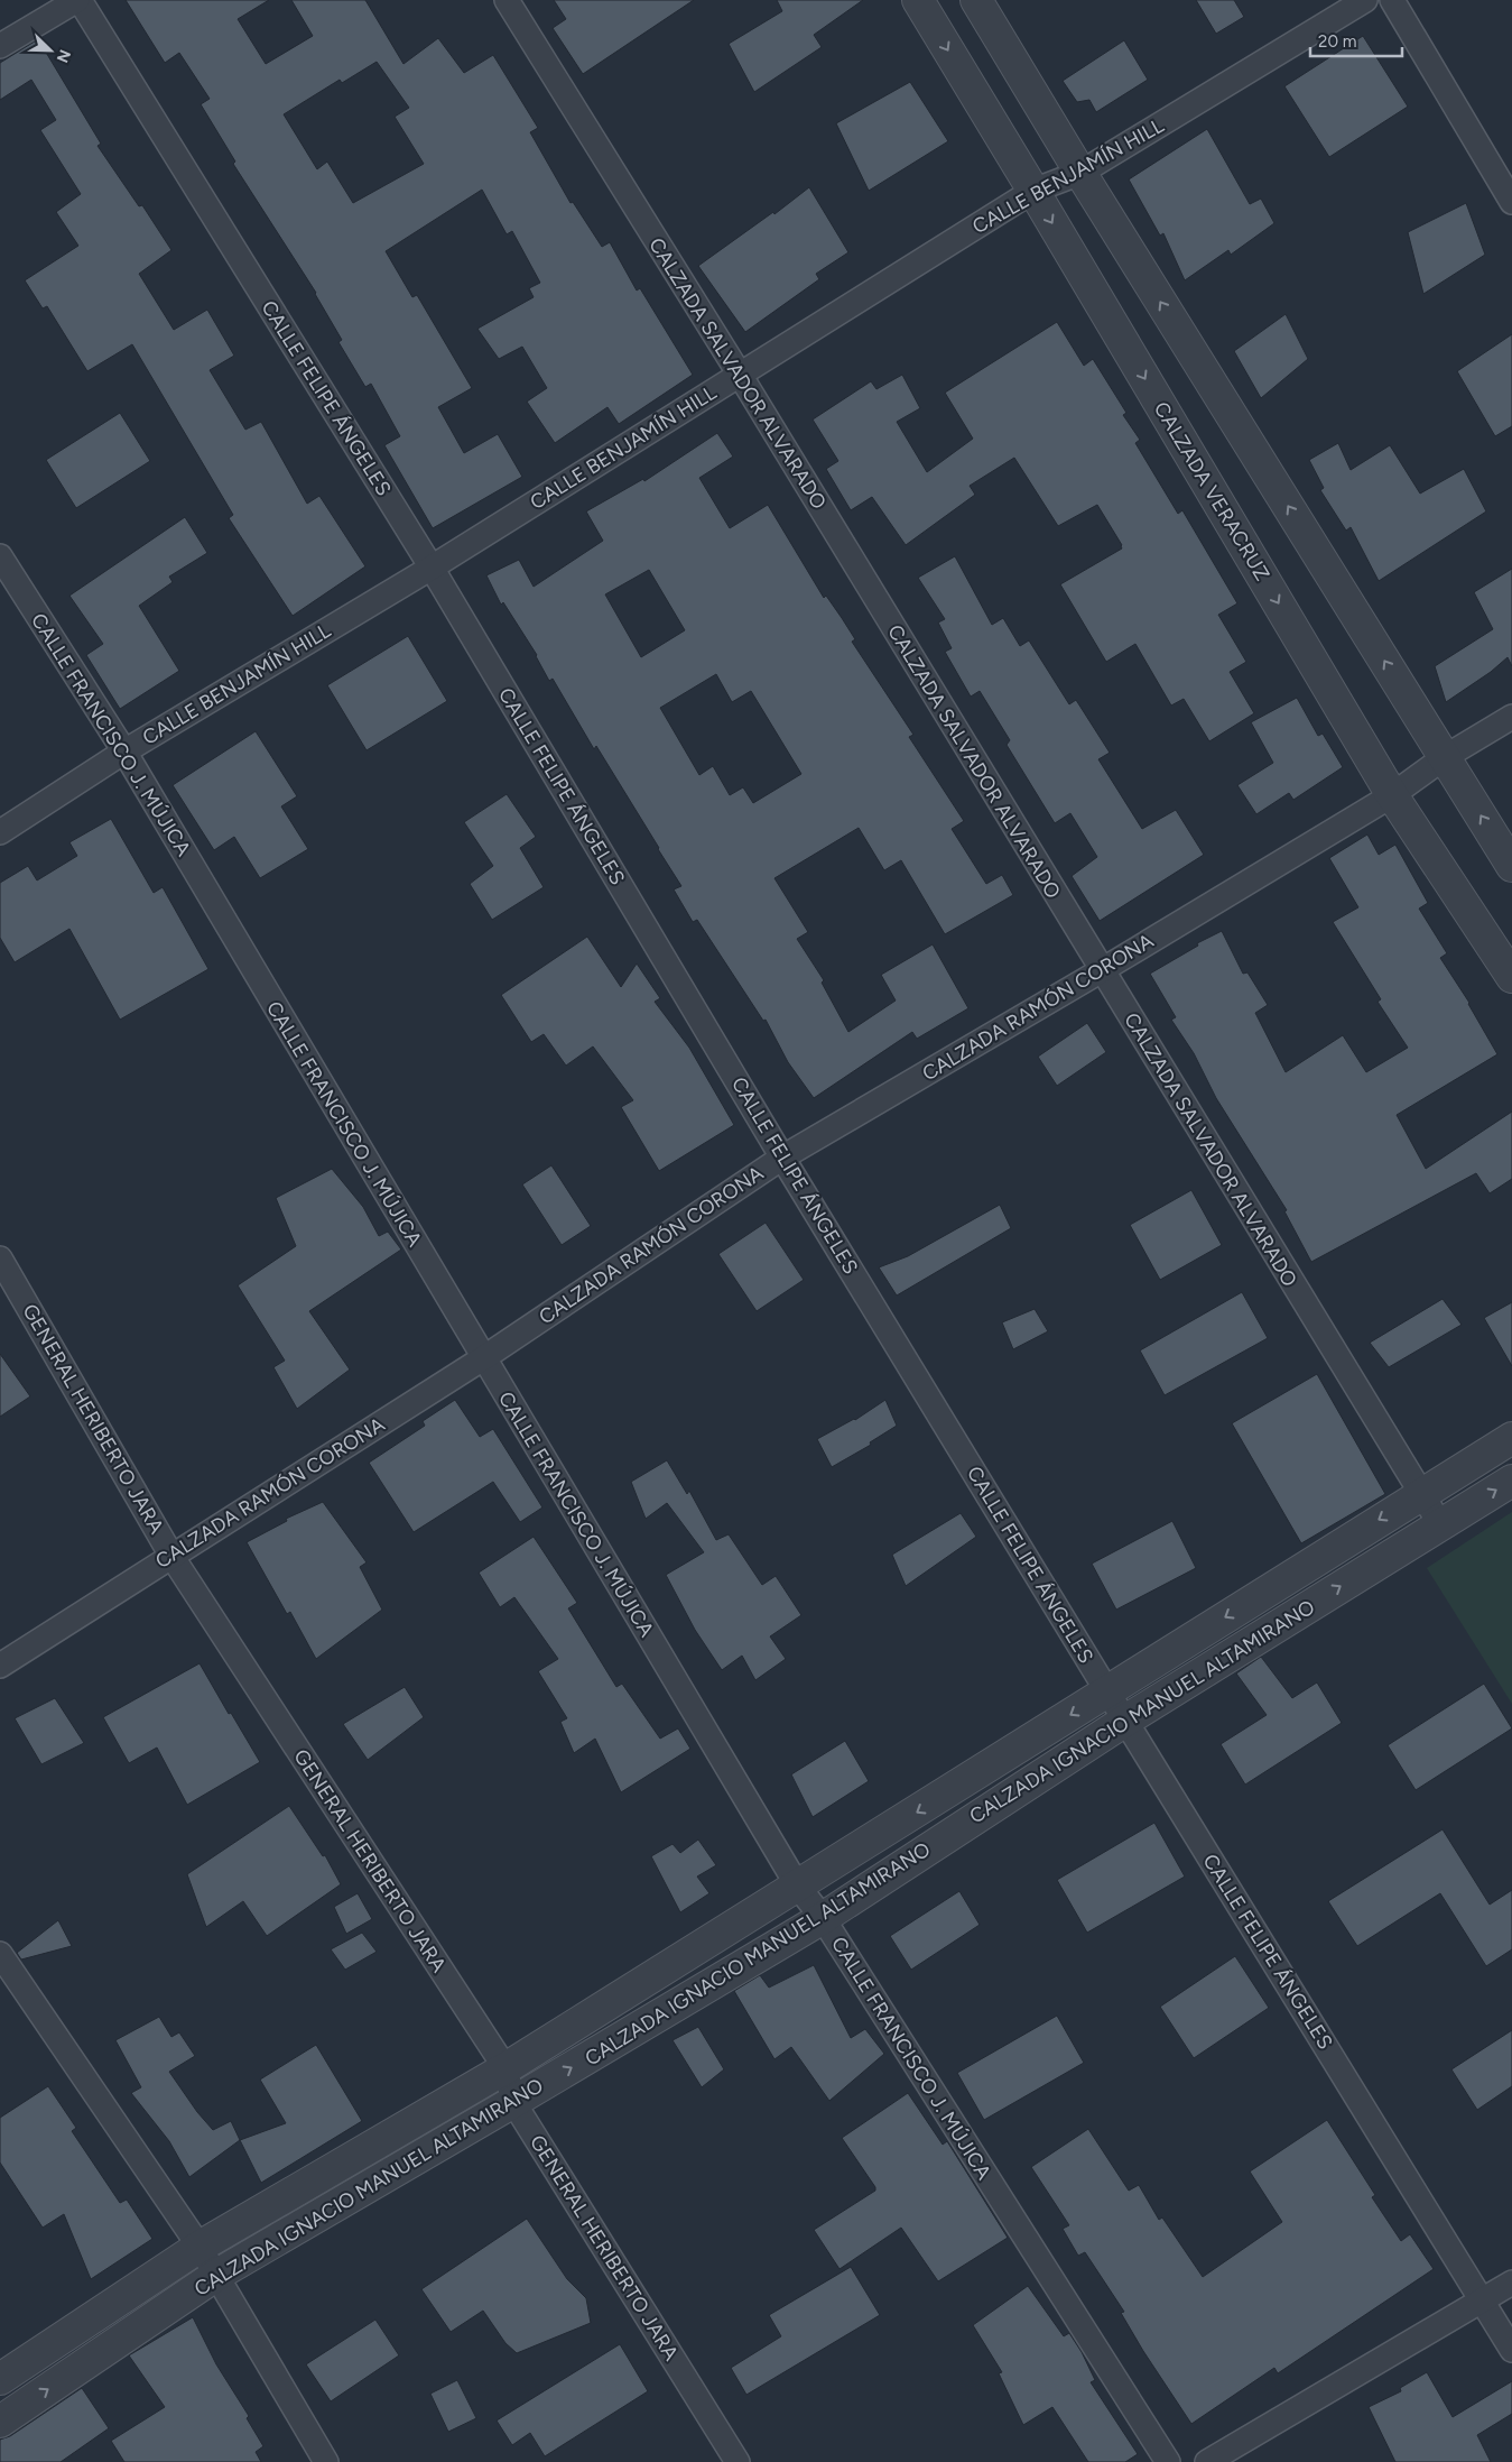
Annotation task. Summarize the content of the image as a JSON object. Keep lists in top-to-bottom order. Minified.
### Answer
{"streets":{"street":["CALLE BENJAMÍN HILL","CALZADA SALVADOR ALVARADO","CALLE FELIPE ÁNGELES","CALZADA VERACRUZ","CALLE FRANCISCO J. MÚJICA","CALZADA RAMÓN CORONA","GENERAL HERIBERTO JARA","CALZADA IGNACIO MANUEL ALTAMIRANO"]},"crossings":[["CALLE BENJAMÍN HILL","CALZADA SALVADOR ALVARADO"],["CALLE BENJAMÍN HILL","CALLE FELIPE ÁNGELES"],["CALLE BENJAMÍN HILL","CALZADA VERACRUZ"],["CALLE BENJAMÍN HILL","CALLE FRANCISCO J. MÚJICA"],["CALZADA SALVADOR ALVARADO","CALZADA RAMÓN CORONA"],["CALZADA SALVADOR ALVARADO","CALZADA IGNACIO MANUEL ALTAMIRANO"],["CALLE FELIPE ÁNGELES","CALZADA RAMÓN CORONA"],["CALLE FELIPE ÁNGELES","CALZADA IGNACIO MANUEL ALTAMIRANO"],["CALZADA VERACRUZ","CALZADA RAMÓN CORONA"],["CALLE FRANCISCO J. MÚJICA","CALZADA RAMÓN CORONA"],["CALLE FRANCISCO J. MÚJICA","CALZADA IGNACIO MANUEL ALTAMIRANO"],["CALZADA RAMÓN CORONA","GENERAL HERIBERTO JARA"],["GENERAL HERIBERTO JARA","CALZADA IGNACIO MANUEL ALTAMIRANO"]],"scale_bar":"20 m","north":"bottom right"}
